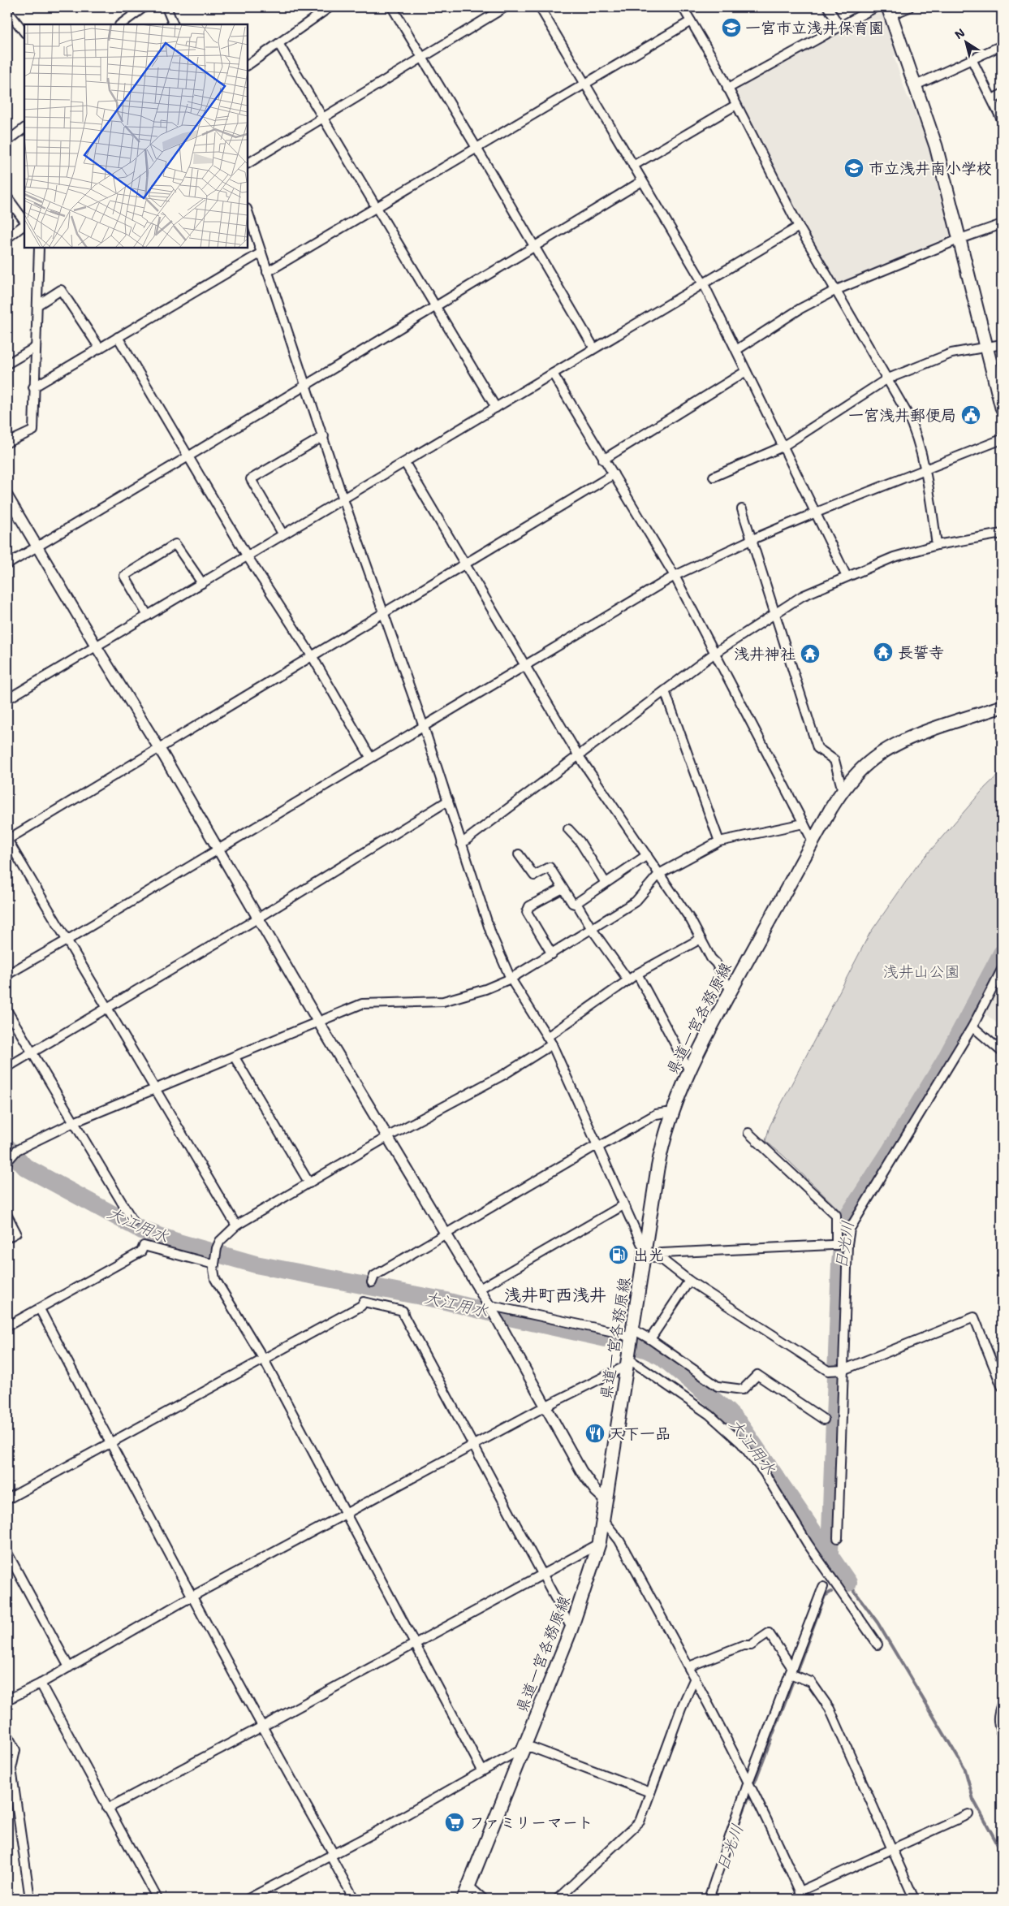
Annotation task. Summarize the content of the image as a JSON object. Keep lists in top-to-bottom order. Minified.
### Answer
{"streets":{"main road":["県道一宮各務原線"]},"districts":["浅井町西浅井"],"water":["大江用水","日光川"],"parks":["浅井山公園"],"places":{"school or university":["一宮市立浅井保育園","市立浅井南小学校"],"public building":["一宮浅井郵便局"],"temple":["長誓寺","浅井神社"],"fuel station":["出光"],"restaurant":["天下一品"],"supermarket":["ファミリーマート"]},"north":"top left"}
